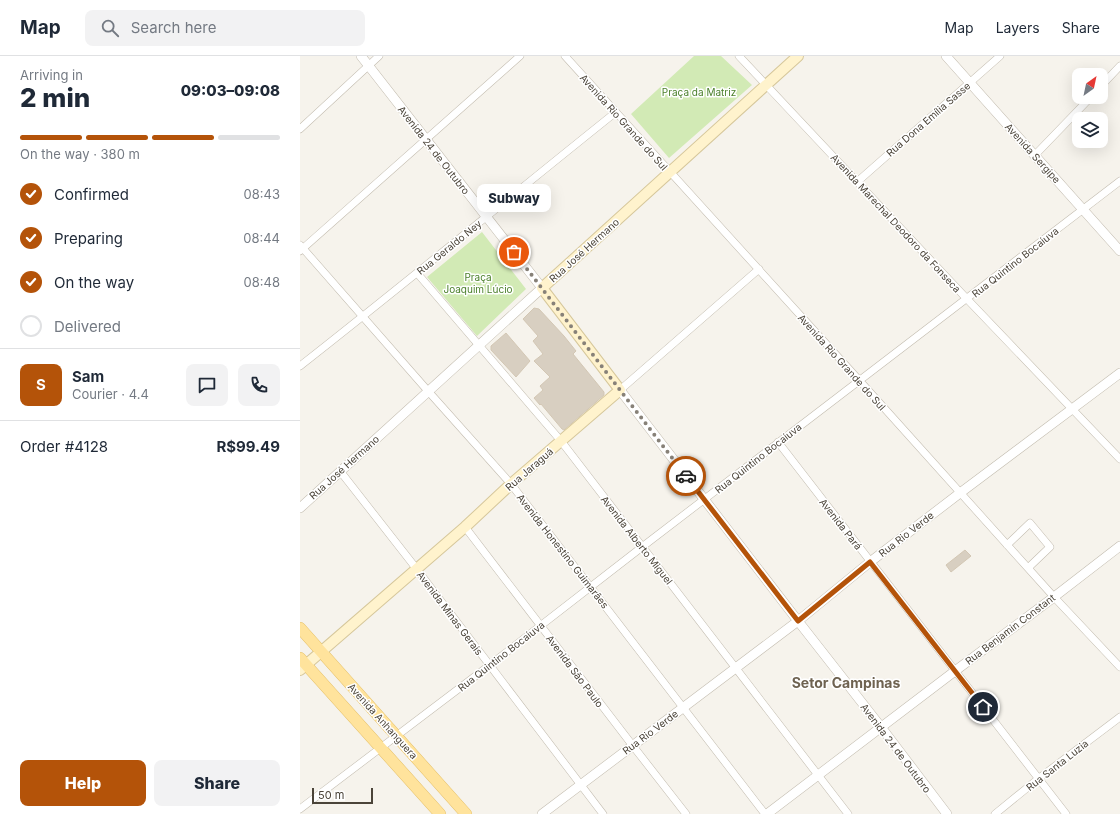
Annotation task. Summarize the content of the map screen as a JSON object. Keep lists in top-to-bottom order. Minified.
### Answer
{"streets":{"main road":["Avenida 24 de Outubro","Rua José Hermano","Rua Jaraguá","Avenida Anhanguera"],"street":["Rua Dona Emília Sasse","Avenida Rio Grande do Sul","Avenida Sergipe","Avenida Marechal Deodoro da Fonseca","Rua Geraldo Ney","Rua Quintino Bocaiuva","Avenida Pará","Rua Rio Verde","Avenida Alberto Miguel","Avenida Honestino Guimarães","Avenida Minas Gerais","Rua Benjamin Constant","Avenida São Paulo","Rua Santa Luzia"]},"crossings":[["Rua Dona Emília Sasse","Avenida Sergipe"],["Rua Dona Emília Sasse","Avenida Marechal Deodoro da Fonseca"],["Avenida Rio Grande do Sul","Rua Geraldo Ney"],["Avenida Rio Grande do Sul","Rua José Hermano"],["Avenida Rio Grande do Sul","Rua Quintino Bocaiuva"],["Avenida Rio Grande do Sul","Rua Jaraguá"],["Avenida Rio Grande do Sul","Rua Rio Verde"],["Avenida Rio Grande do Sul","Rua Benjamin Constant"],["Avenida 24 de Outubro","Rua Geraldo Ney"],["Avenida 24 de Outubro","Rua José Hermano"],["Avenida 24 de Outubro","Rua Quintino Bocaiuva"],["Avenida 24 de Outubro","Rua Jaraguá"],["Avenida 24 de Outubro","Rua Rio Verde"],["Avenida 24 de Outubro","Rua Benjamin Constant"],["Avenida Sergipe","Rua Quintino Bocaiuva"],["Avenida Marechal Deodoro da Fonseca","Rua José Hermano"],["Avenida Marechal Deodoro da Fonseca","Rua Quintino Bocaiuva"],["Avenida Marechal Deodoro da Fonseca","Rua Rio Verde"],["Rua Geraldo Ney","Avenida Alberto Miguel"],["Rua Geraldo Ney","Avenida Honestino Guimarães"],["Rua José Hermano","Avenida Alberto Miguel"],["Rua José Hermano","Avenida Honestino Guimarães"],["Rua José Hermano","Avenida Minas Gerais"],["Rua Quintino Bocaiuva","Avenida Pará"],["Rua Quintino Bocaiuva","Avenida Alberto Miguel"],["Rua Quintino Bocaiuva","Avenida Honestino Guimarães"],["Rua Quintino Bocaiuva","Avenida Minas Gerais"],["Rua Quintino Bocaiuva","Avenida São Paulo"],["Rua Quintino Bocaiuva","Avenida Anhanguera"],["Rua Jaraguá","Avenida Alberto Miguel"],["Rua Jaraguá","Avenida Honestino Guimarães"],["Rua Jaraguá","Avenida Minas Gerais"],["Rua Jaraguá","Avenida São Paulo"],["Rua Jaraguá","Avenida Anhanguera"],["Avenida Pará","Rua Rio Verde"],["Avenida Pará","Rua Benjamin Constant"],["Avenida Pará","Rua Santa Luzia"],["Rua Rio Verde","Avenida Alberto Miguel"],["Rua Rio Verde","Avenida Honestino Guimarães"],["Rua Rio Verde","Avenida Minas Gerais"],["Rua Rio Verde","Avenida São Paulo"],["Avenida Alberto Miguel","Rua Benjamin Constant"],["Avenida Honestino Guimarães","Rua Benjamin Constant"]],"districts":["Setor Campinas"],"parks":["Praça da Matriz","Praça Joaquim Lúcio"],"places":["Subway"],"scale_bar":"50 m","north":"top right","page":{"header":"Map","search":"Search here","nav":["Map","Layers","Share"],"heading":["2 min","Arriving in","09:03–09:08"],"panel":["Sam","Courier · 4.4","Order #4128","R$99.49"],"bar":"On the way · 380 m","list":[["Confirmed","08:43"],["Preparing","08:44"],["On the way","08:48"],"Delivered"],"bubble":"Subway","round":"S","buttons":["Help","Share"],"scale":"50 m"}}
